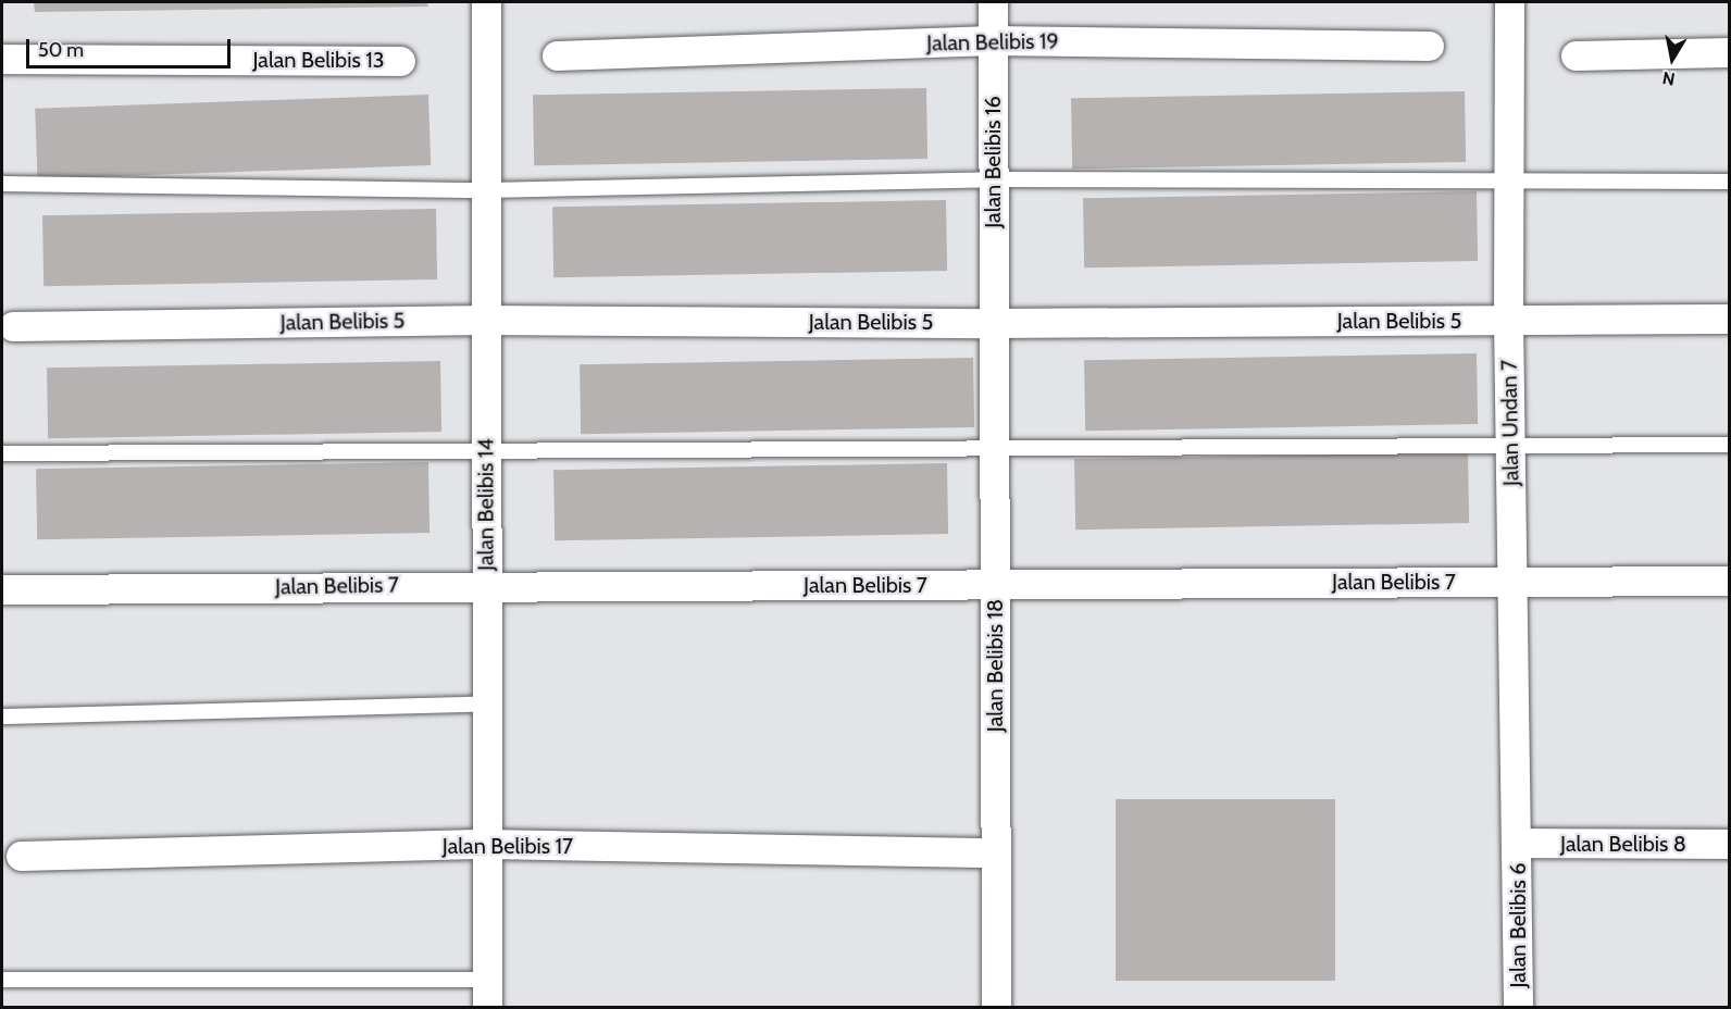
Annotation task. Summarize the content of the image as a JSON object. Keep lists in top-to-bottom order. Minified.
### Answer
{"streets":{"street":["Jalan Belibis 19","Jalan Belibis 13","Jalan Belibis 16","Jalan Belibis 5","Jalan Undan 7","Jalan Belibis 14","Jalan Belibis 7","Jalan Belibis 18","Jalan Belibis 8","Jalan Belibis 17","Jalan Belibis 6"]},"crossings":[["Jalan Belibis 19","Jalan Belibis 16"],["Jalan Belibis 16","Jalan Belibis 5"],["Jalan Belibis 16","Jalan Belibis 18"],["Jalan Belibis 5","Jalan Undan 7"],["Jalan Belibis 5","Jalan Belibis 14"],["Jalan Belibis 5","Jalan Belibis 18"],["Jalan Undan 7","Jalan Belibis 7"],["Jalan Undan 7","Jalan Belibis 8"],["Jalan Undan 7","Jalan Belibis 6"],["Jalan Belibis 14","Jalan Belibis 7"],["Jalan Belibis 14","Jalan Belibis 17"],["Jalan Belibis 7","Jalan Belibis 18"],["Jalan Belibis 18","Jalan Belibis 17"],["Jalan Belibis 8","Jalan Belibis 6"]],"scale_bar":"50 m","north":"bottom"}
